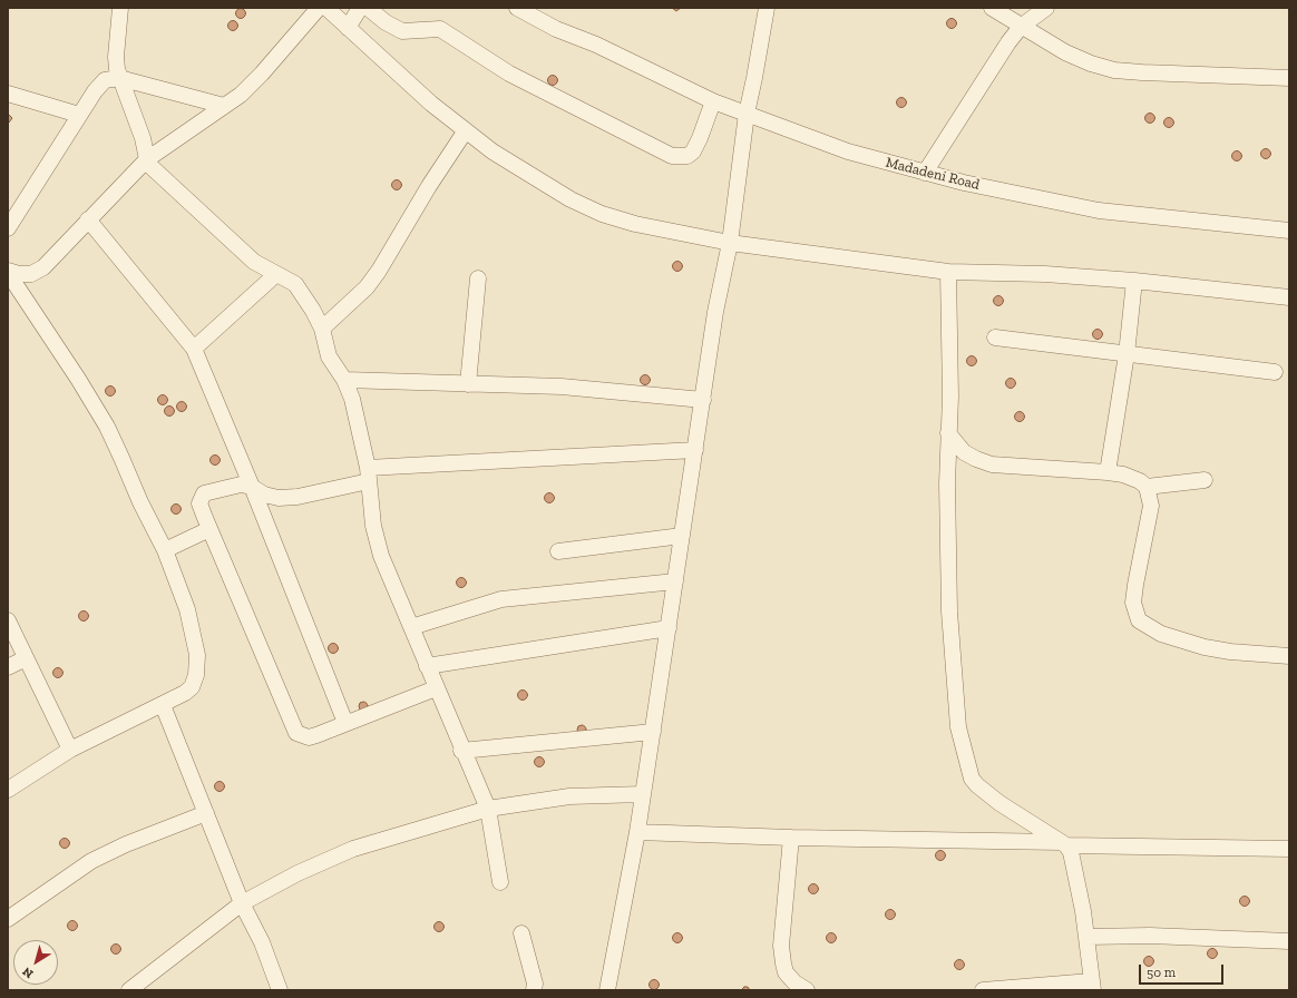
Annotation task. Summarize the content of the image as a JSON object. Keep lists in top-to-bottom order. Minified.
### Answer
{"streets":{"street":["Madadeni Road"]},"scale_bar":"50 m","north":"bottom left"}
